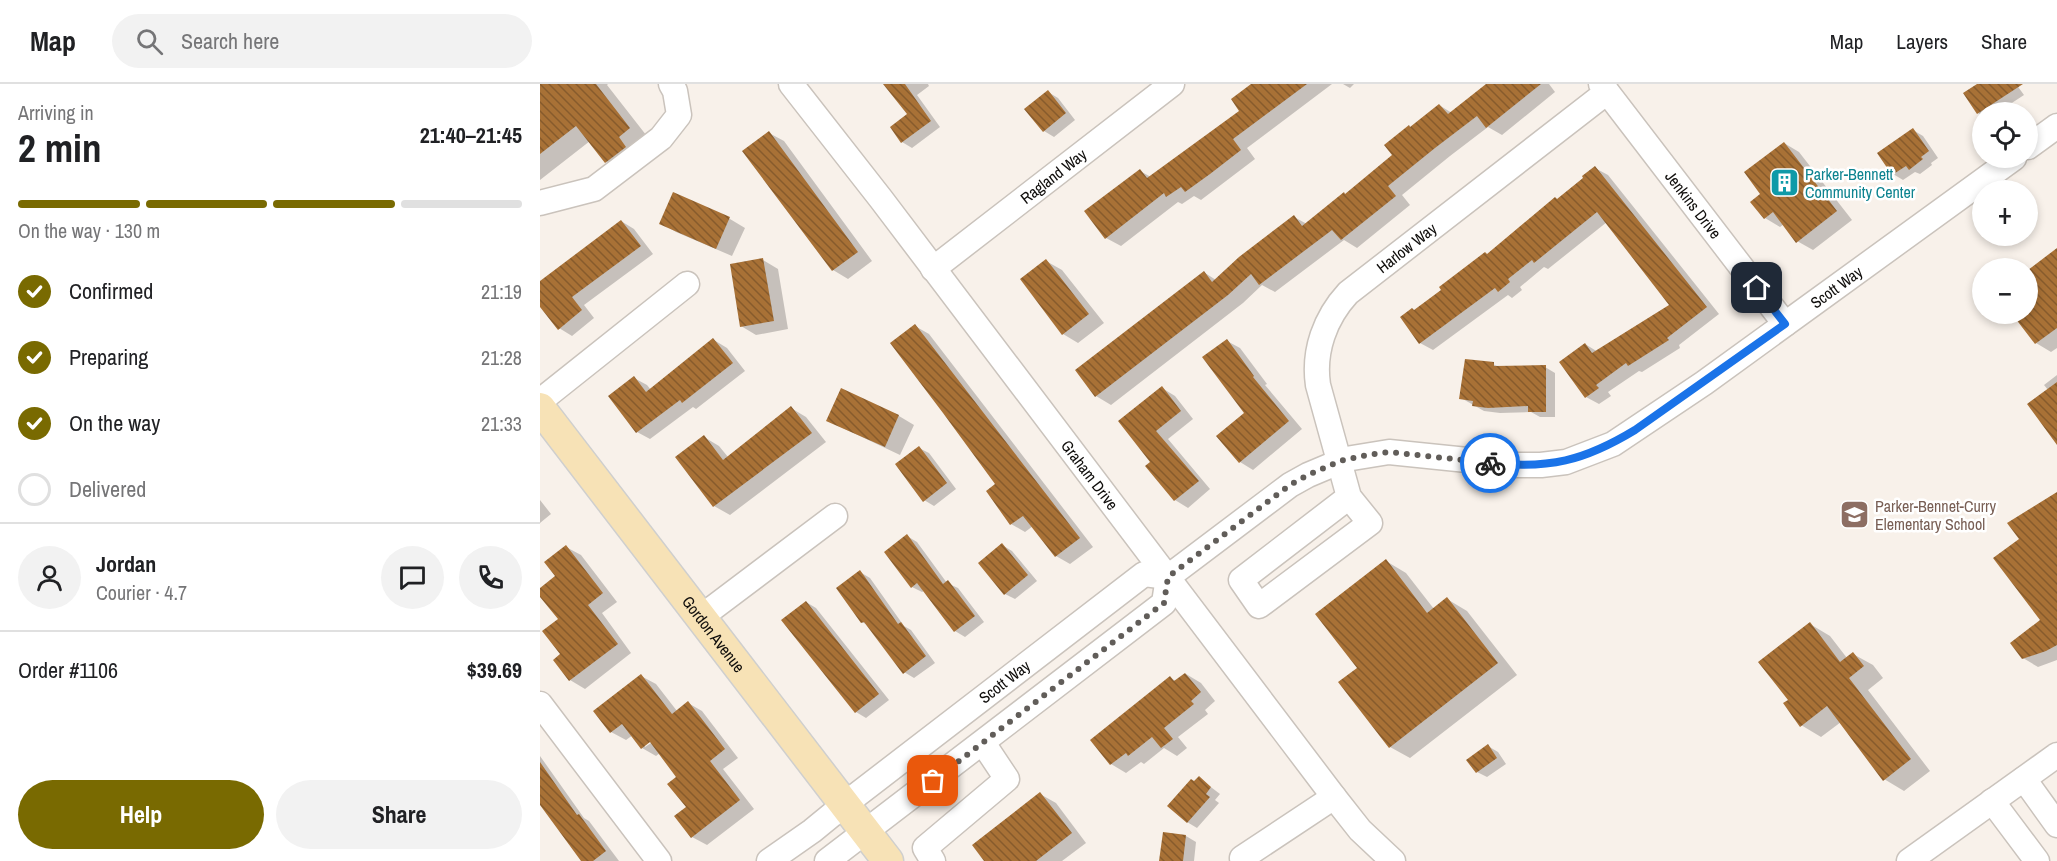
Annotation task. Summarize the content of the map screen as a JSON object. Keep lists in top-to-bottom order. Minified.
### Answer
{"streets":{"main road":["Gordon Avenue"],"street":["Ragland Way","Jenkins Drive","Harlow Way","Scott Way","Graham Drive"]},"crossings":[["Ragland Way","Graham Drive"],["Jenkins Drive","Harlow Way"],["Jenkins Drive","Scott Way"],["Harlow Way","Scott Way"],["Scott Way","Graham Drive"],["Scott Way","Gordon Avenue"]],"places":{"building":["Parker-Bennett Community Center"],"school or university":["Parker-Bennet-Curry Elementary School"]},"page":{"header":"Map","search":"Search here","nav":["Map","Layers","Share"],"heading":["2 min","Arriving in","21:40–21:45"],"panel":["Jordan","Courier · 4.7","Order #1106","$39.69"],"map_buttons":["+","−"],"bar":"On the way · 130 m","list":[["Confirmed","21:19"],["Preparing","21:28"],["On the way","21:33"],"Delivered"],"buttons":["Help","Share"]}}
